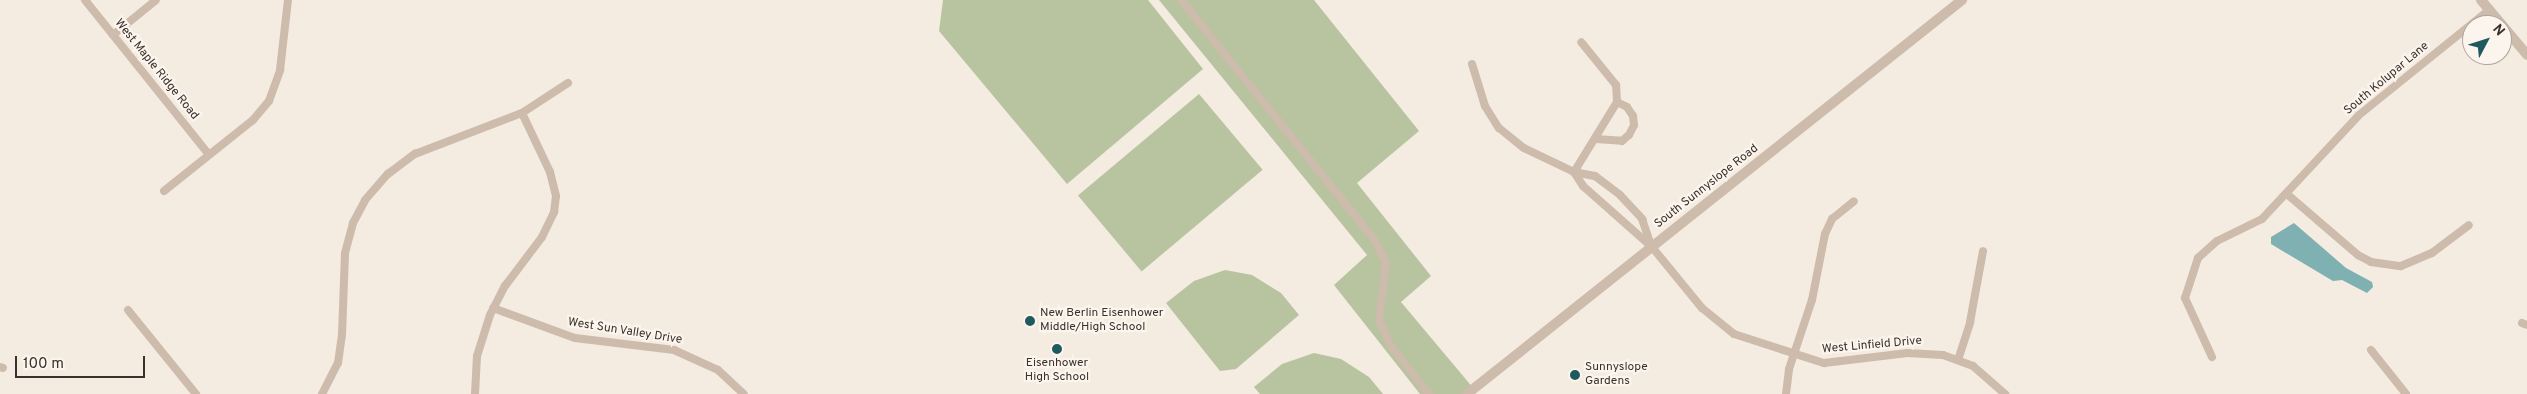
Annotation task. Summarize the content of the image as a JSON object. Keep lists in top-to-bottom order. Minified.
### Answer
{"streets":{"street":["West Maple Ridge Road","South Kolupar Lane","South Sunnyslope Road","West Sun Valley Drive","West Linfield Drive"]},"crossings":[["South Sunnyslope Road","West Linfield Drive"]],"places":["New Berlin Eisenhower Middle/High School","Eisenhower High School","Sunnyslope Gardens"],"scale_bar":"100 m","north":"top right"}
